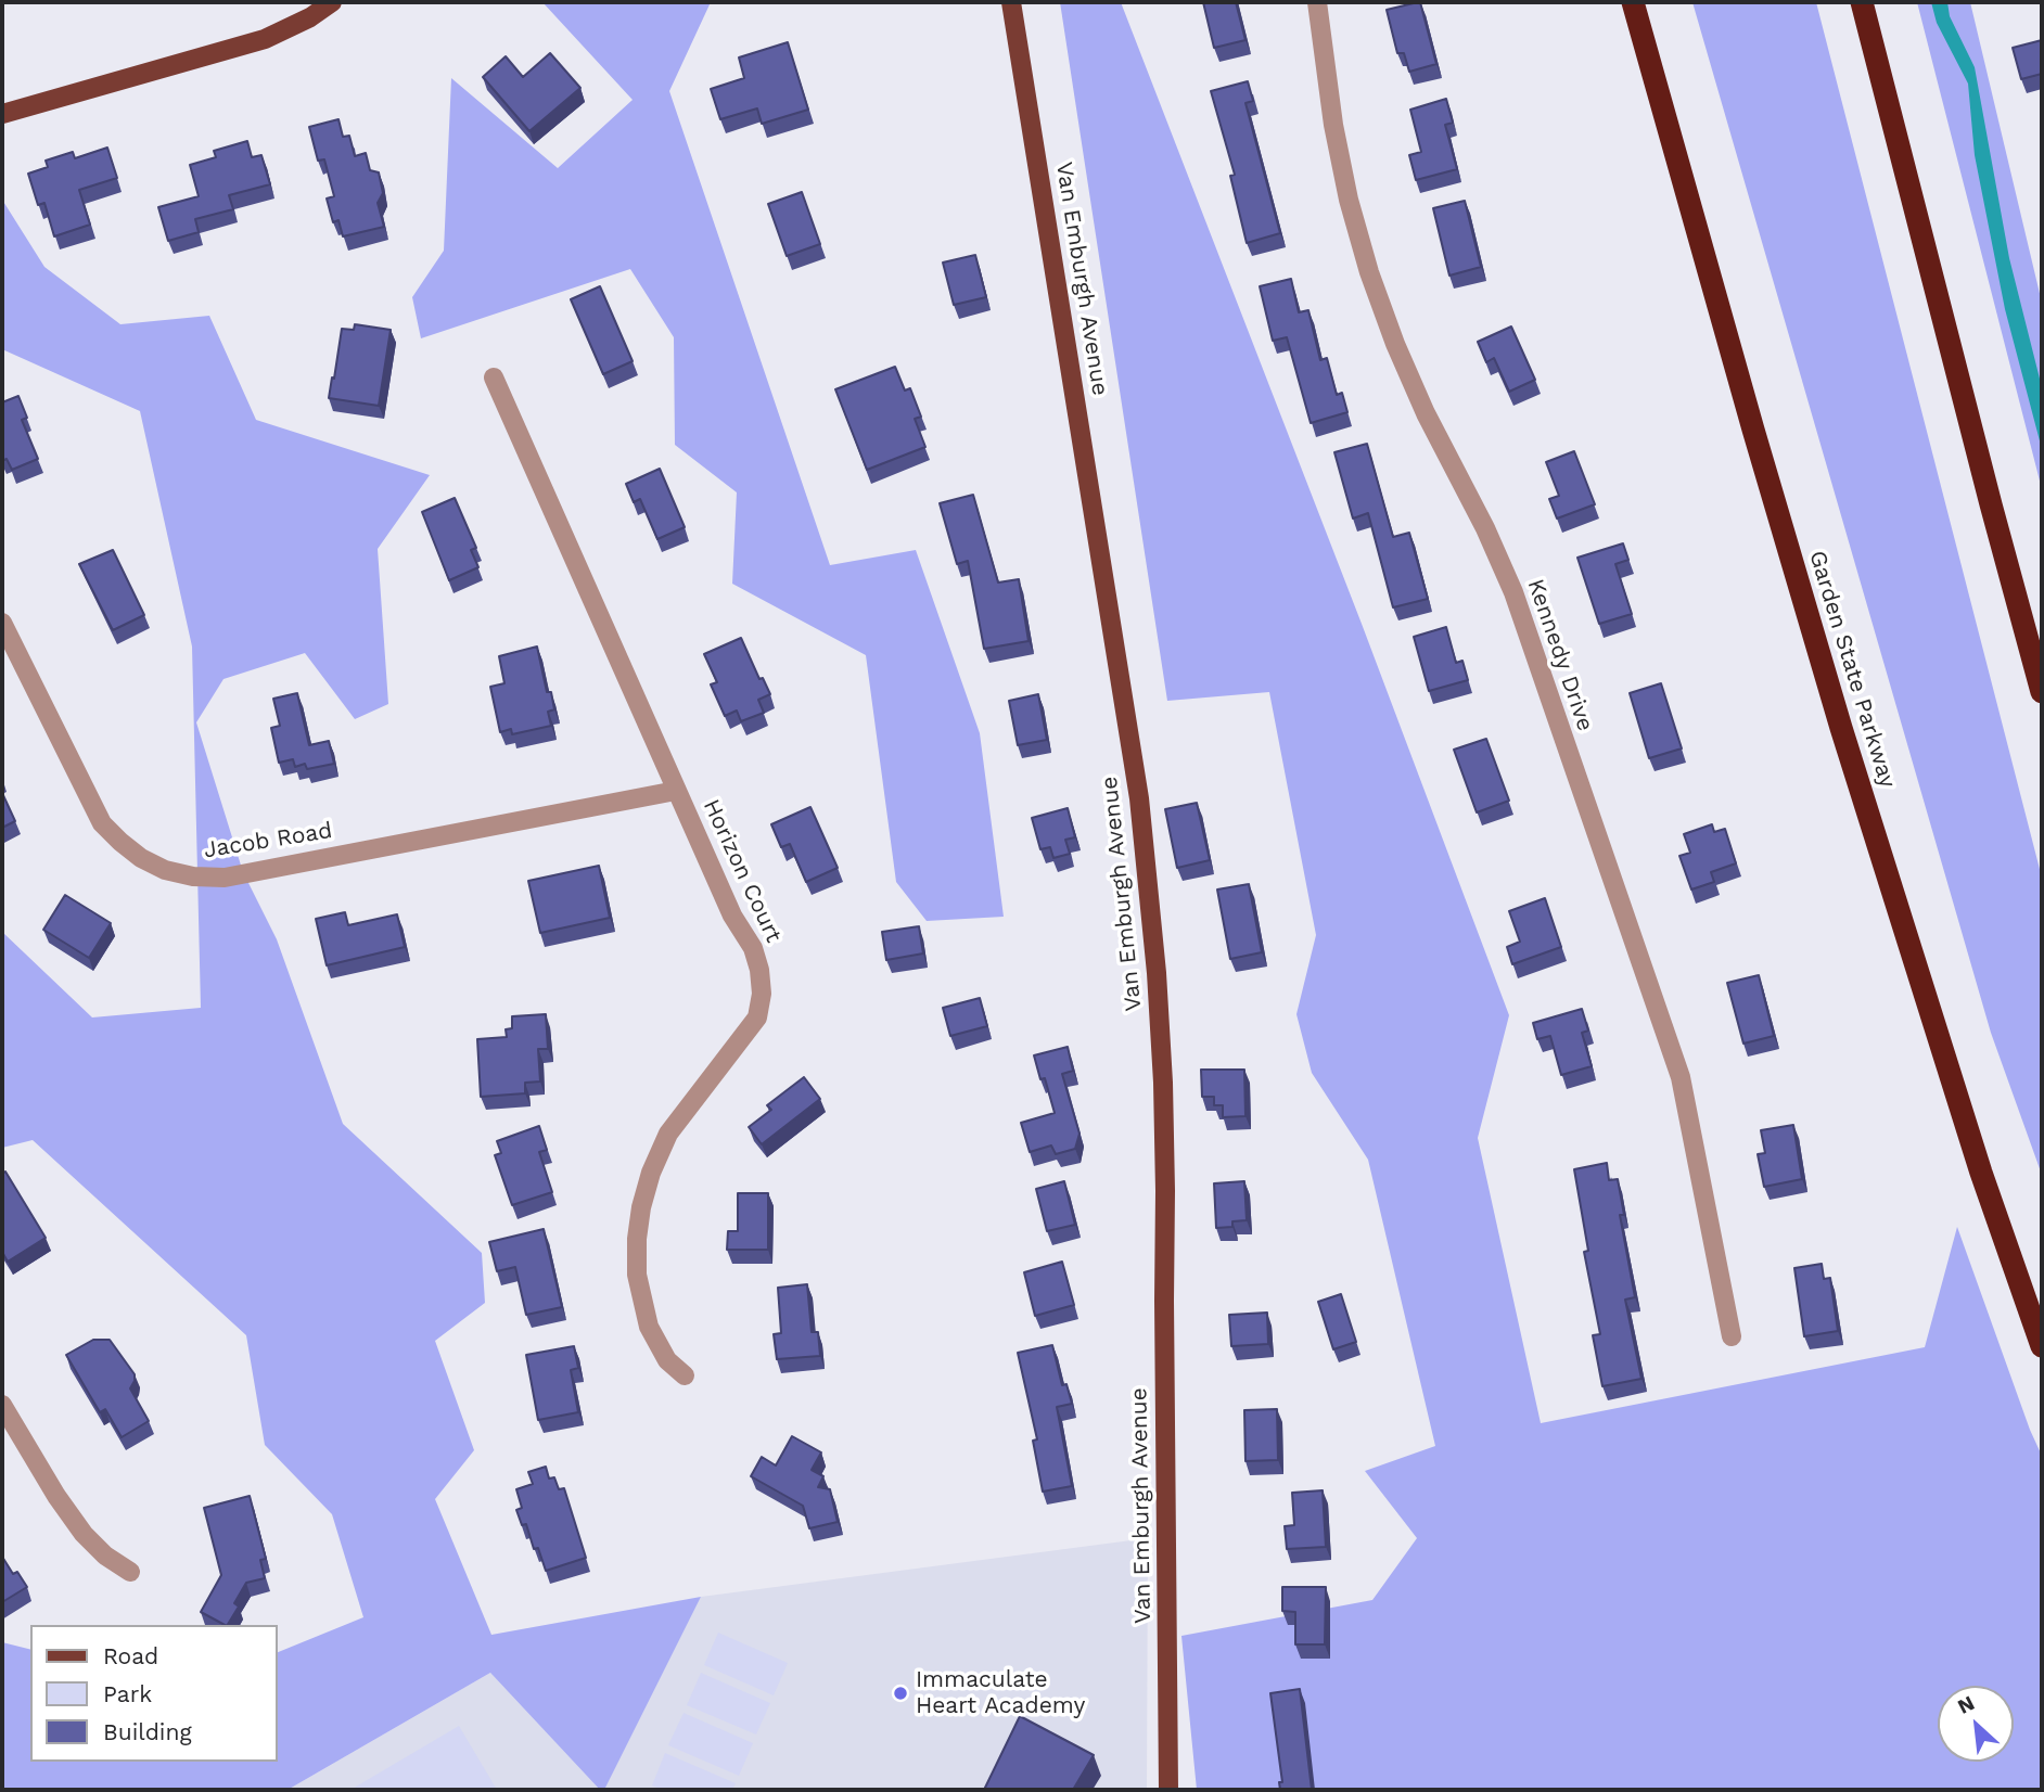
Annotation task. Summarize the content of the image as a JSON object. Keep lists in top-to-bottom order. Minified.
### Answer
{"streets":{"highway":["Garden State Parkway"],"main road":["Van Emburgh Avenue"],"street":["Kennedy Drive","Jacob Road","Horizon Court"]},"crossings":[["Jacob Road","Horizon Court"]],"places":["Immaculate Heart Academy"],"legend":["Road","Park","Building"],"north":"top left"}
